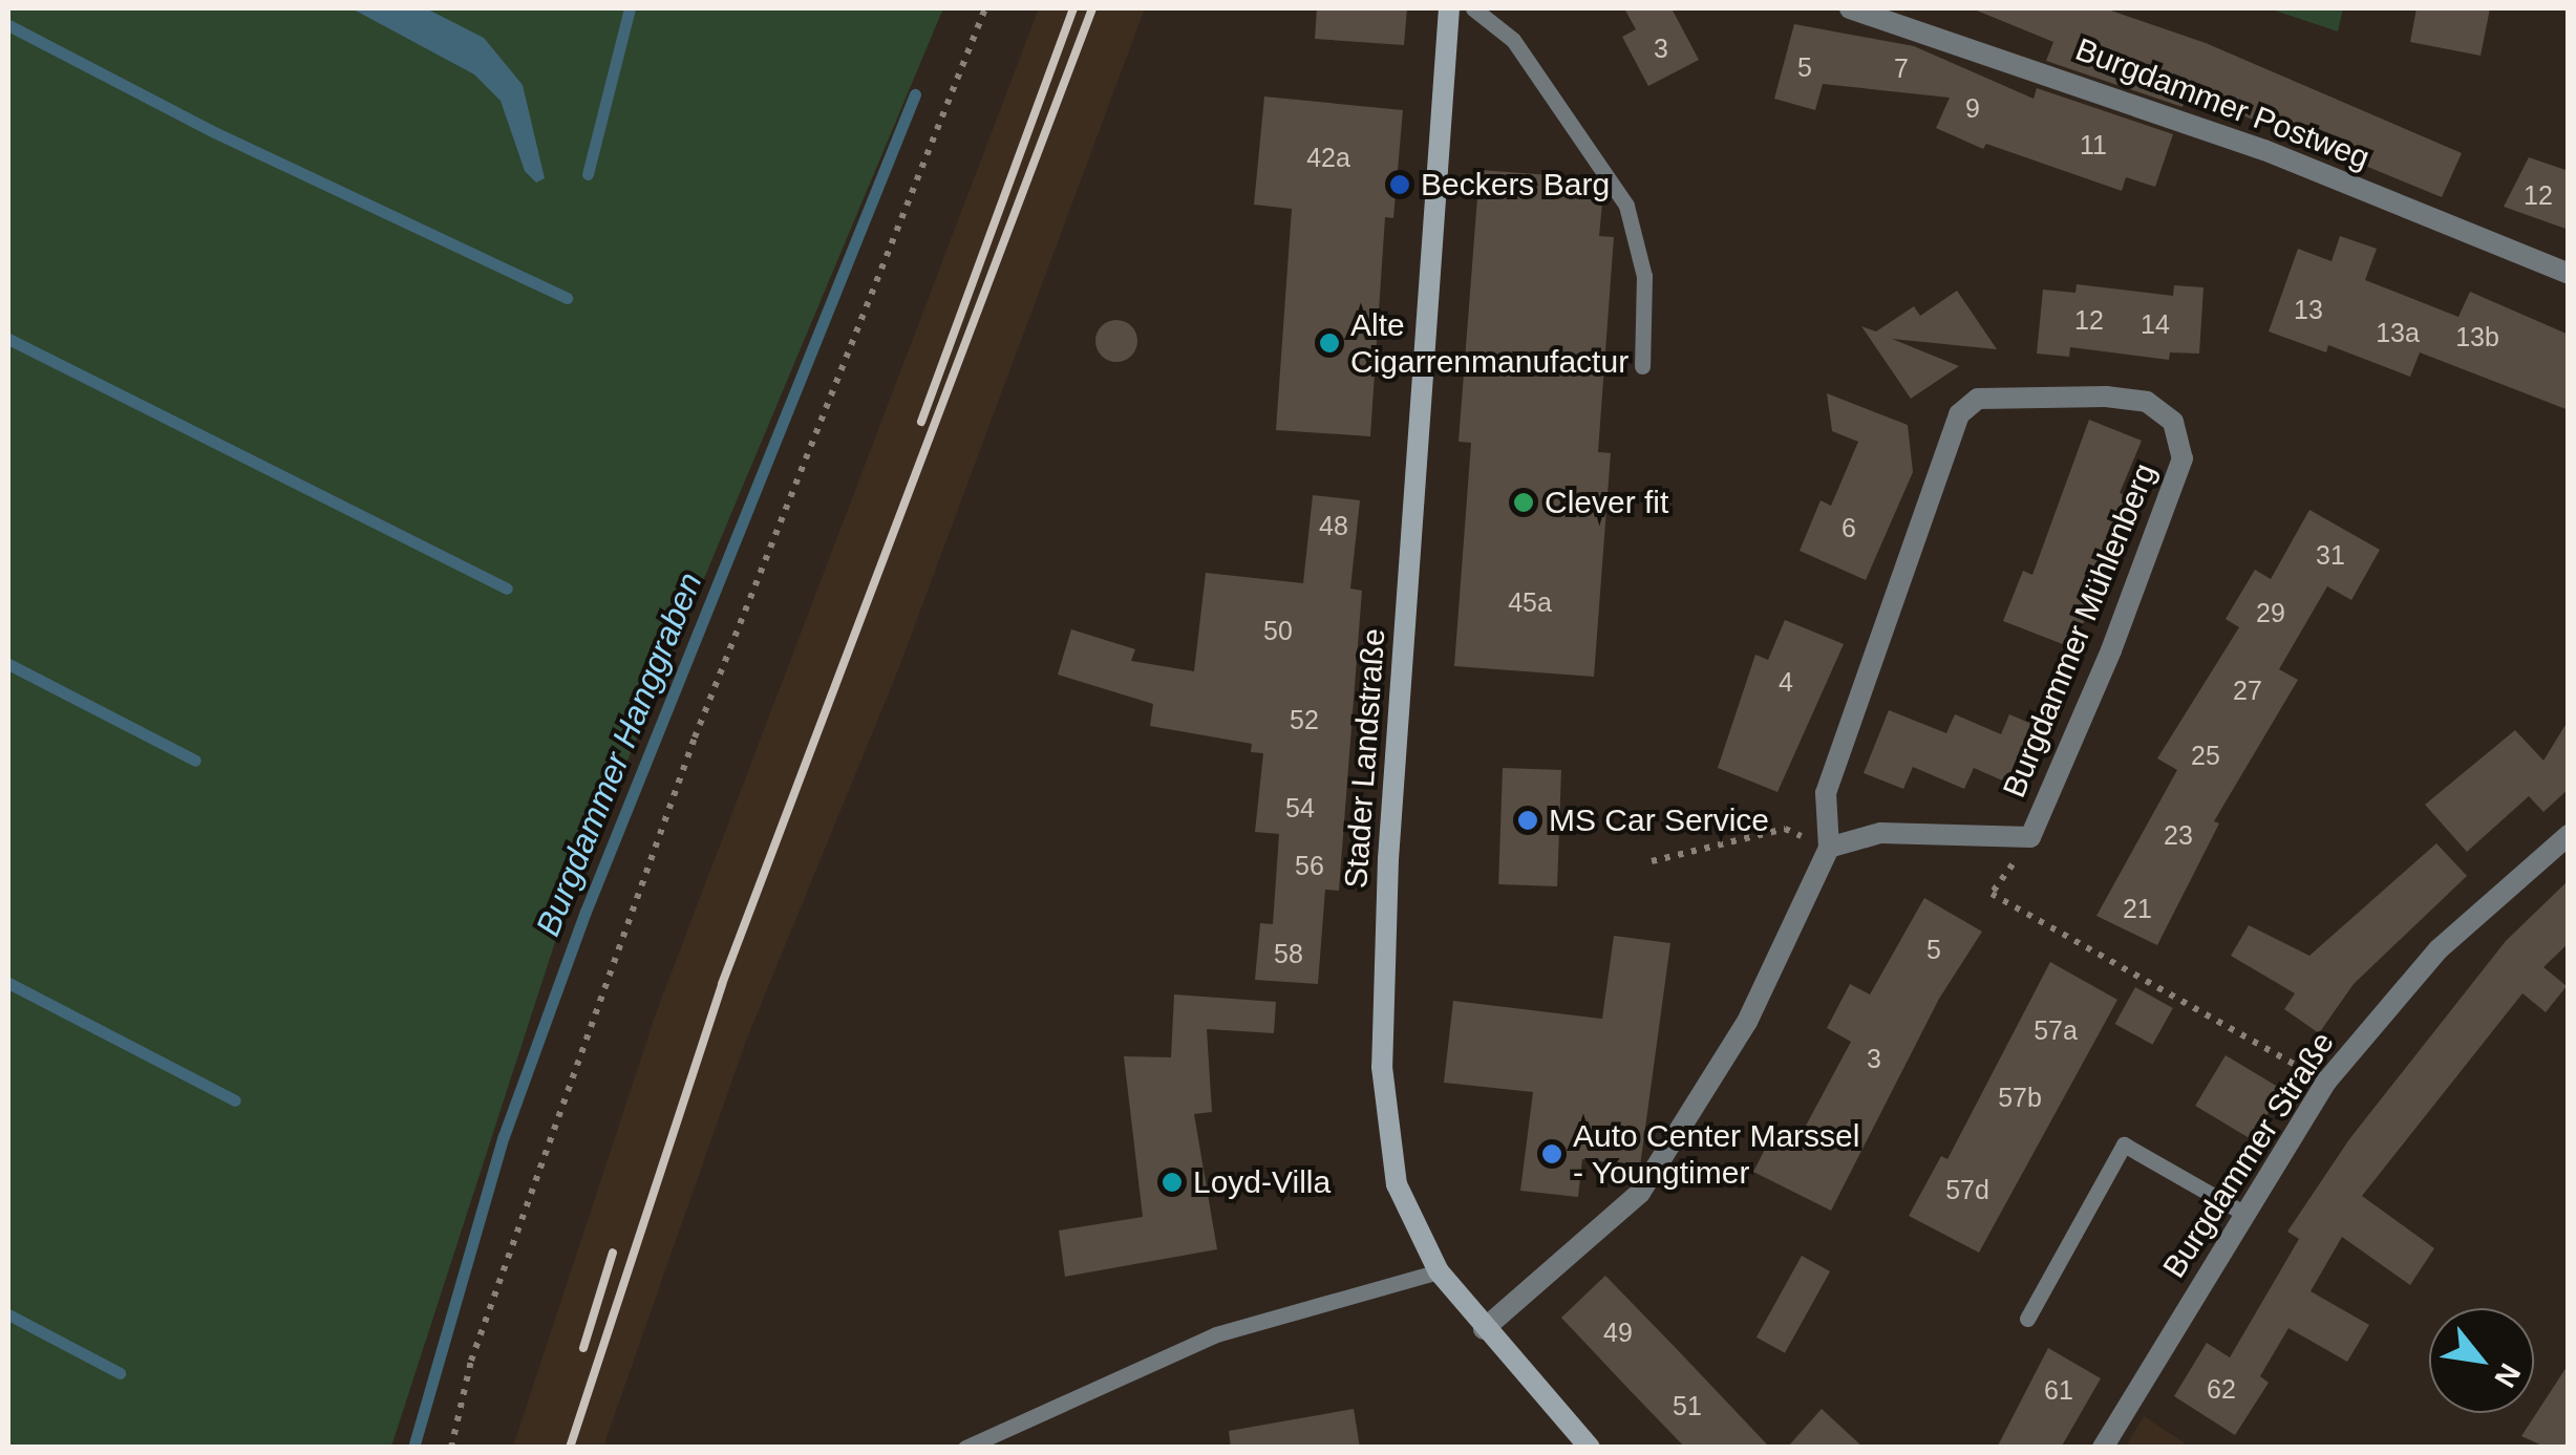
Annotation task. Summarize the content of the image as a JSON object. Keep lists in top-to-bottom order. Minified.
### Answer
{"streets":{"street":["Burgdammer Postweg","Burgdammer Mühlenberg","Stader Landstraße","Burgdammer Straße"]},"crossings":[["Burgdammer Mühlenberg","Stader Landstraße"]],"water":["Burgdammer Hanggraben"],"places":["Beckers Barg","Alte Cigarrenmanufactur","Clever fit","MS Car Service","Auto Center Marssel - Youngtimer","Loyd-Villa"],"house_numbers":["3","5","7","9","11","42a","12","13","12","14","13a","13b","48","6","31","45a","29","50","4","27","52","25","54","23","56","21","5","58","57a","3","57b","57d","49","62","61","51"],"north":"bottom right"}
